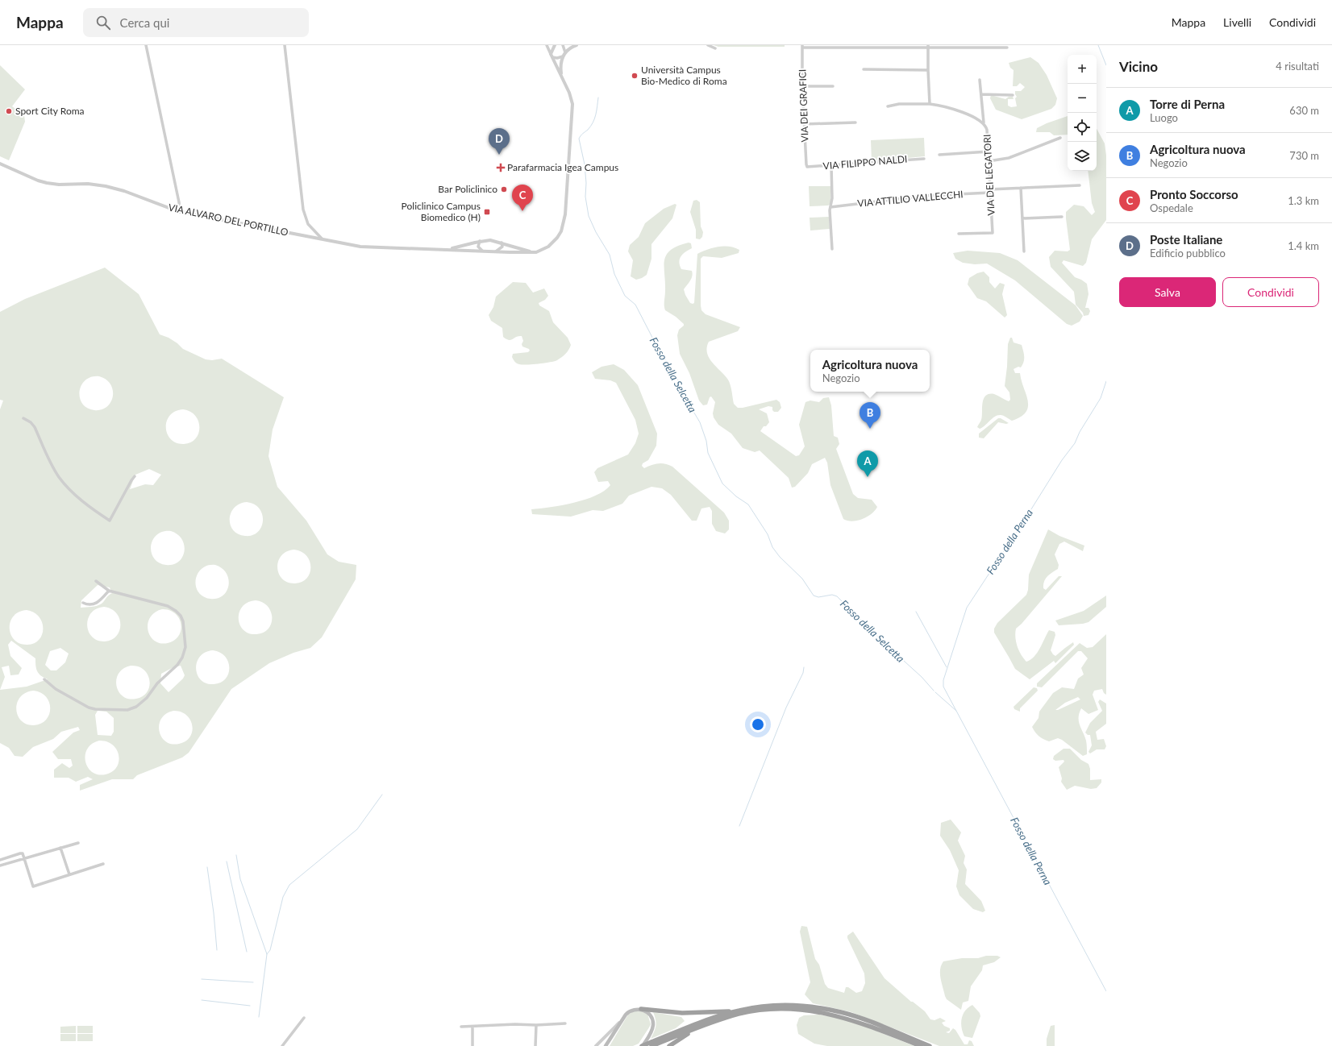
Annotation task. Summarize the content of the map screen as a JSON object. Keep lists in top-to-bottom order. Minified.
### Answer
{"streets":{"street":["VIA DEI GRAFICI","VIA FILIPPO NALDI","VIA DEI LEGATORI","VIA ATTILIO VALLECCHI","VIA ALVARO DEL PORTILLO"]},"crossings":[["VIA DEI GRAFICI","VIA FILIPPO NALDI"],["VIA DEI LEGATORI","VIA ATTILIO VALLECCHI"]],"water":["Fosso della Selcetta","Fosso della Perna"],"places":{"other":["Università Campus Bio-Medico di Roma","Sport City Roma","Bar Policlinico"],"health":["Parafarmacia Igea Campus"],"transit":["Policlinico Campus Biomedico (H)"]},"page":{"header":"Mappa","search":"Cerca qui","nav":["Mappa","Livelli","Condividi"],"heading":["Vicino","4 risultati"],"map_buttons":["+","−"],"list":[{"mark":"A","name":"Torre di Perna","note":"Luogo","value":"630 m"},{"mark":"B","name":"Agricoltura nuova","note":"Negozio","value":"730 m"},{"mark":"C","name":"Pronto Soccorso","note":"Ospedale","value":"1.3 km"},{"mark":"D","name":"Poste Italiane","note":"Edificio pubblico","value":"1.4 km"}],"pins":["D","C","B","A"],"buttons":["Salva","Condividi"],"popup":["Agricoltura nuova","Negozio"]}}
